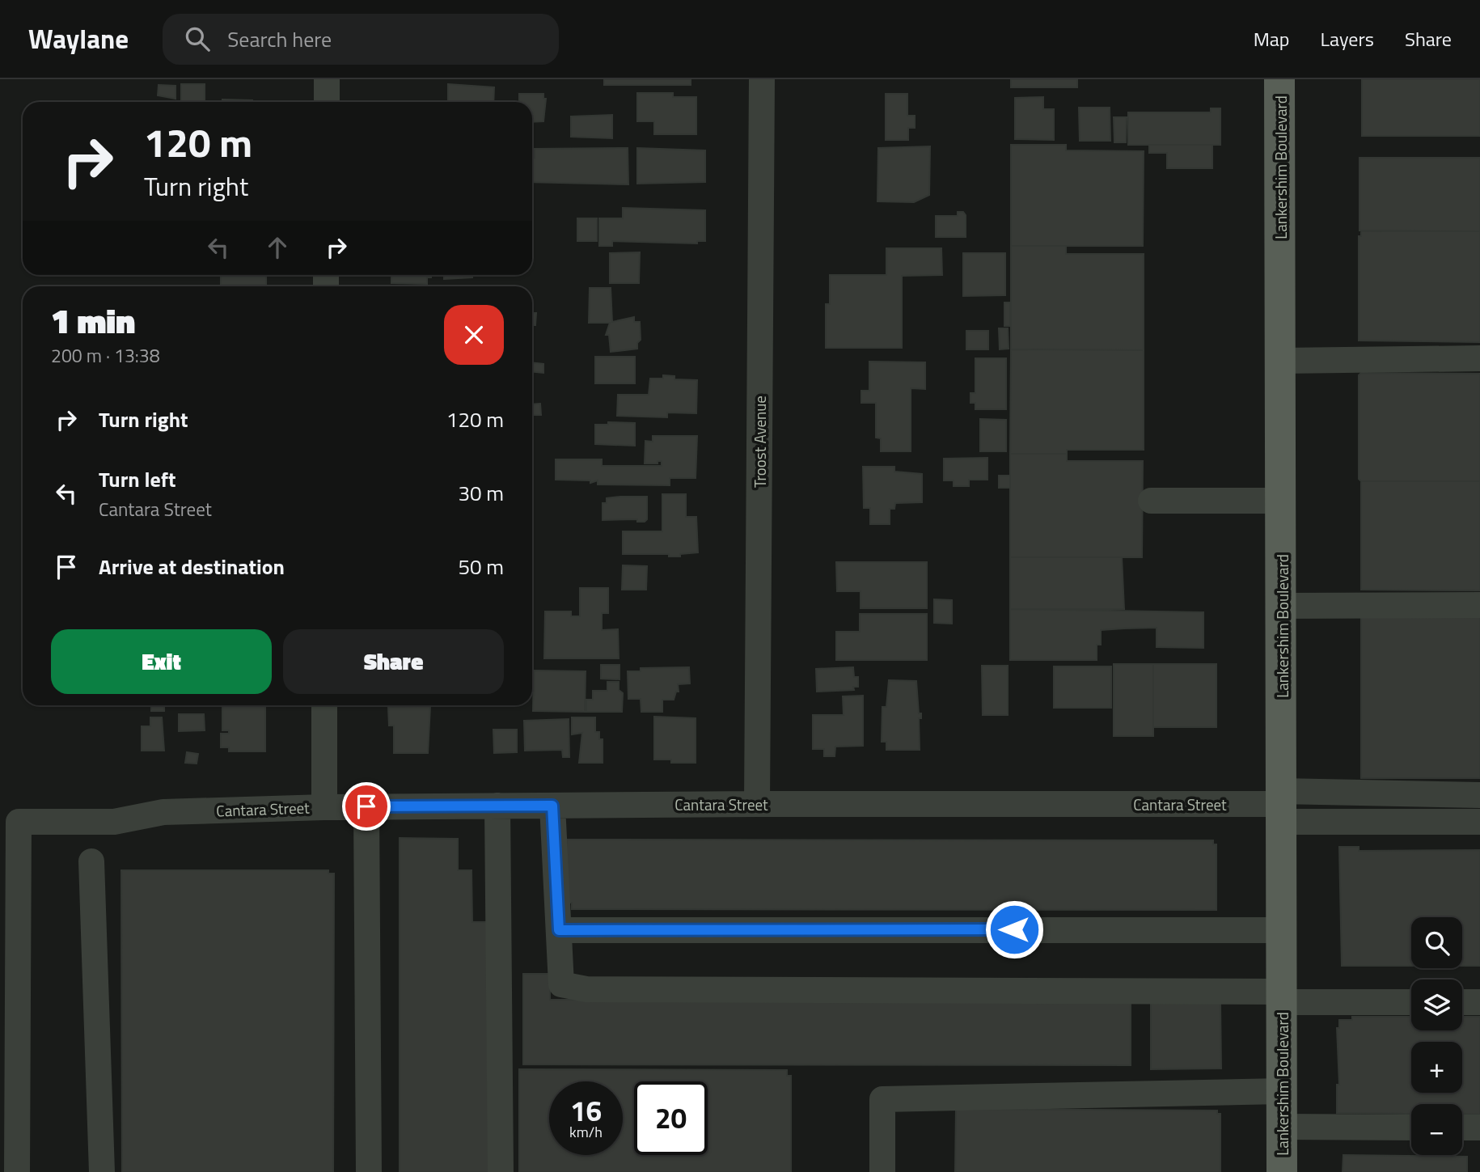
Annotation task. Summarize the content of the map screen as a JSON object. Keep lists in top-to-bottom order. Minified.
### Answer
{"streets":{"main road":["Lankershim Boulevard"],"street":["Troost Avenue","Cantara Street"]},"crossings":[["Lankershim Boulevard","Cantara Street"],["Troost Avenue","Cantara Street"]],"page":{"header":"Waylane","search":"Search here","nav":["Map","Layers","Share"],"turn":["120 m","Turn right"],"heading":["1 min","200 m · 13:38"],"list":[{"name":"Turn right","value":"120 m"},{"name":"Turn left","note":"Cantara Street","value":"30 m"},{"name":"Arrive at destination","value":"50 m"}],"buttons":["Exit","Share"],"map_buttons":["+","−"],"speed":"16 km/h","limit":"20"}}
